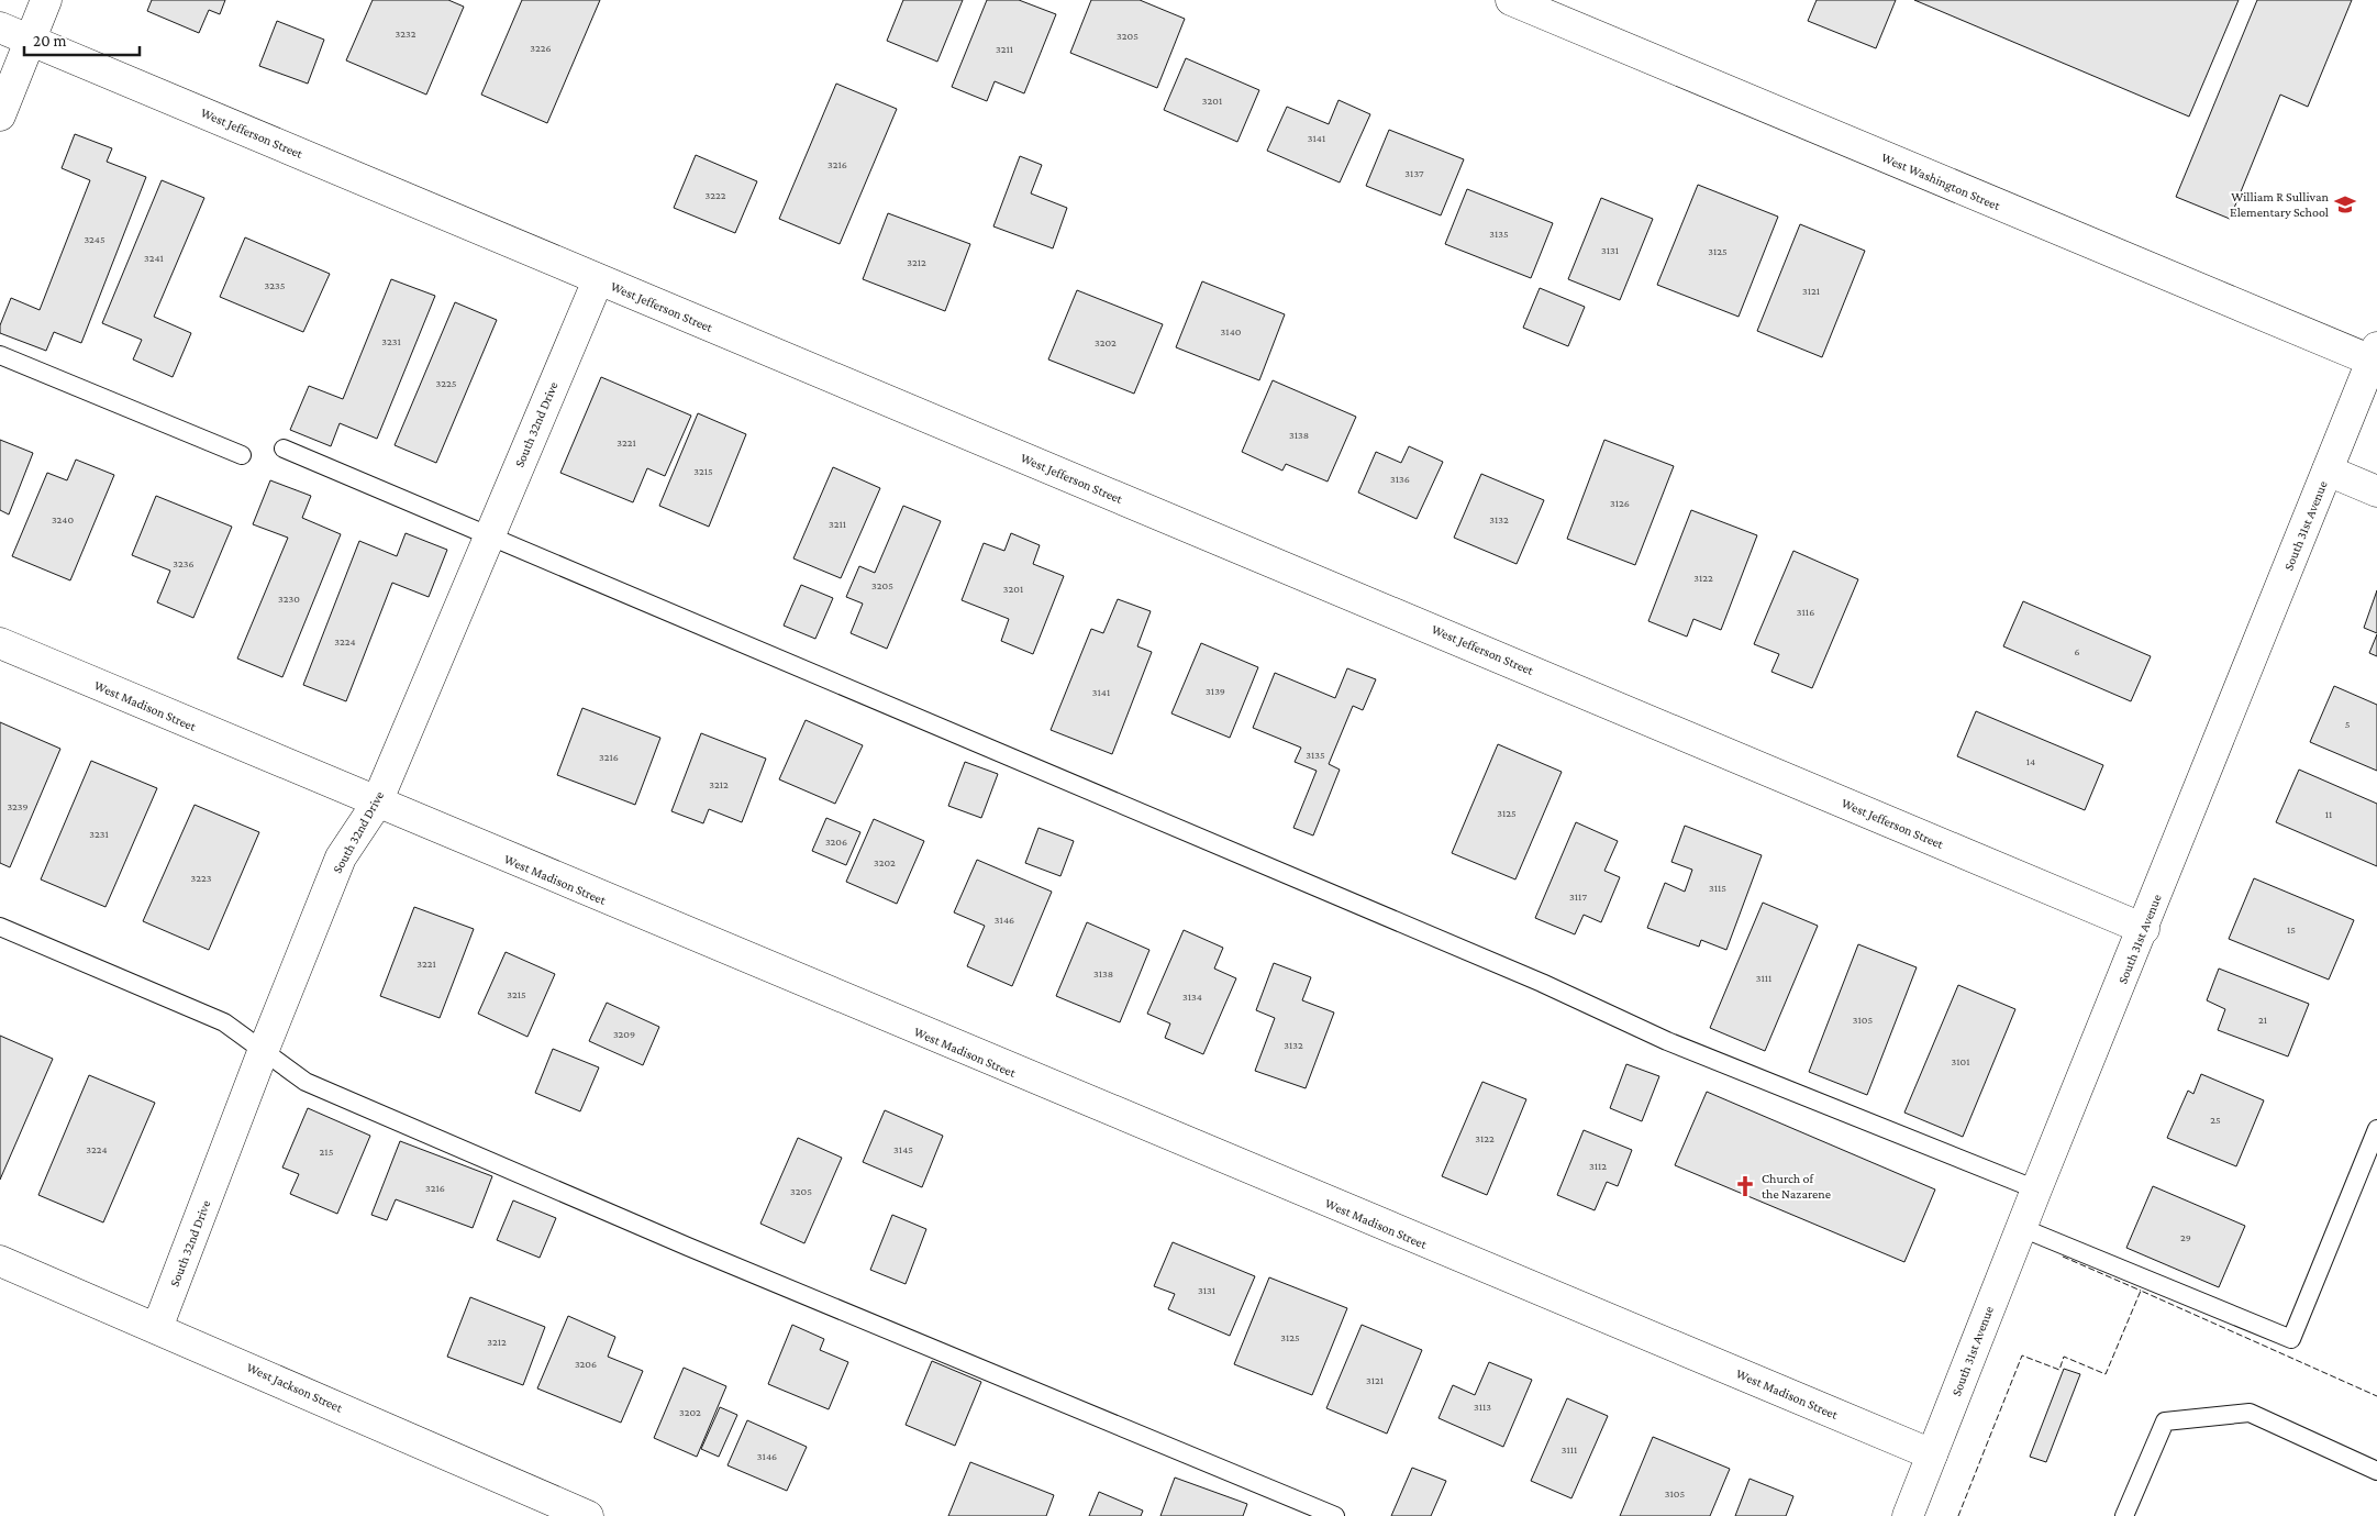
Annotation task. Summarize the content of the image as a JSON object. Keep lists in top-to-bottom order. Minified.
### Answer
{"streets":{"street":["West Jefferson Street","West Washington Street","South 32nd Drive","South 31st Avenue","West Madison Street","West Jackson Street"]},"crossings":[["West Jefferson Street","South 32nd Drive"],["West Jefferson Street","South 31st Avenue"],["West Washington Street","South 31st Avenue"],["South 32nd Drive","West Madison Street"],["South 32nd Drive","West Jackson Street"],["South 31st Avenue","West Madison Street"]],"places":{"school or university":["William R Sullivan Elementary School"],"church":["Church of the Nazarene"]},"house_numbers":["3232","3205","3226","3211","3201","3141","3216","3137","3222","3135","3245","3131","3125","3241","3212","3235","3121","3140","3231","3202","3225","3138","3221","3215","3136","3126","3240","3132","3211","3236","3122","3205","3201","3230","3116","3224","6","3139","3141","5","3135","3216","14","3212","3239","3125","11","3231","3206","3202","3223","3115","3117","3146","15","3221","3138","3111","3215","3134","3105","21","3209","3132","3101","25","3122","3224","3145","215","3112","3216","3205","29","3131","3125","3212","3206","3121","3113","3202","3111","3146","3105"],"scale_bar":"20 m"}
